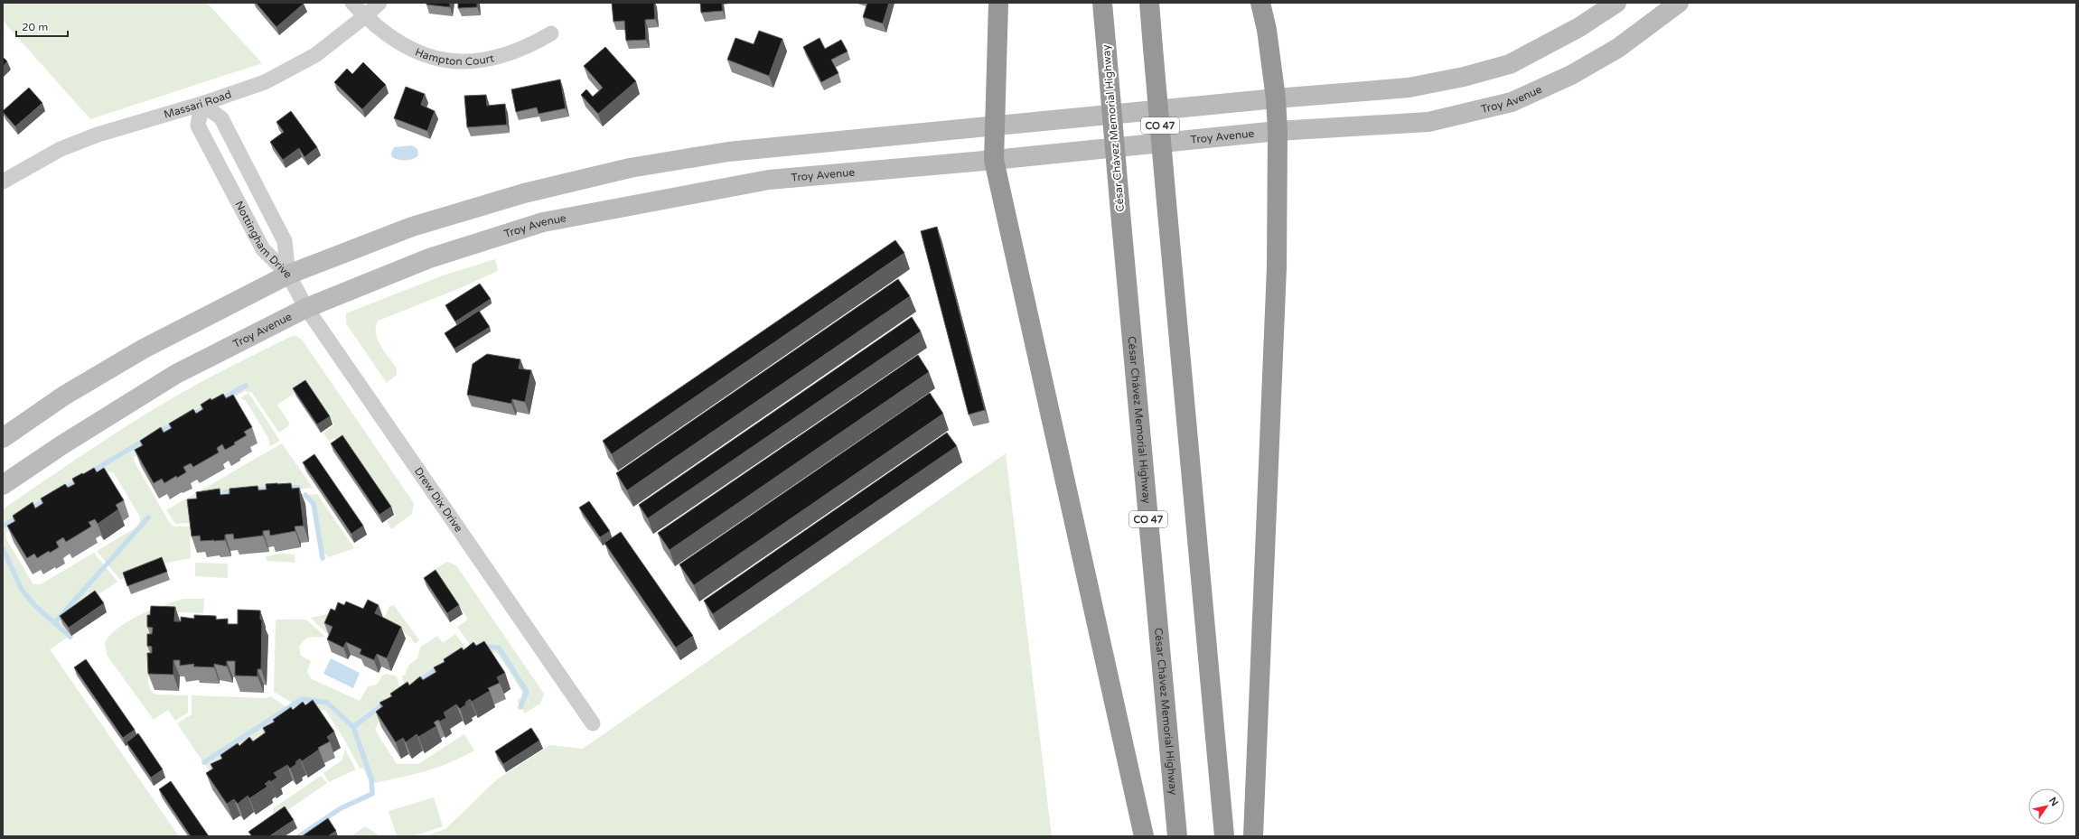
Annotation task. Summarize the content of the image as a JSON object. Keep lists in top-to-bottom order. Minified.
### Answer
{"streets":{"highway":["CO 47","César Chávez Memorial Highway"],"main road":["Troy Avenue"],"street":["Hampton Court","Massari Road","Nottingham Drive","Drew Dix Drive"]},"crossings":[["Hampton Court","Massari Road"],["Troy Avenue","Drew Dix Drive"],["Massari Road","Nottingham Drive"],["Nottingham Drive","Drew Dix Drive"]],"scale_bar":"20 m","north":"top right"}
